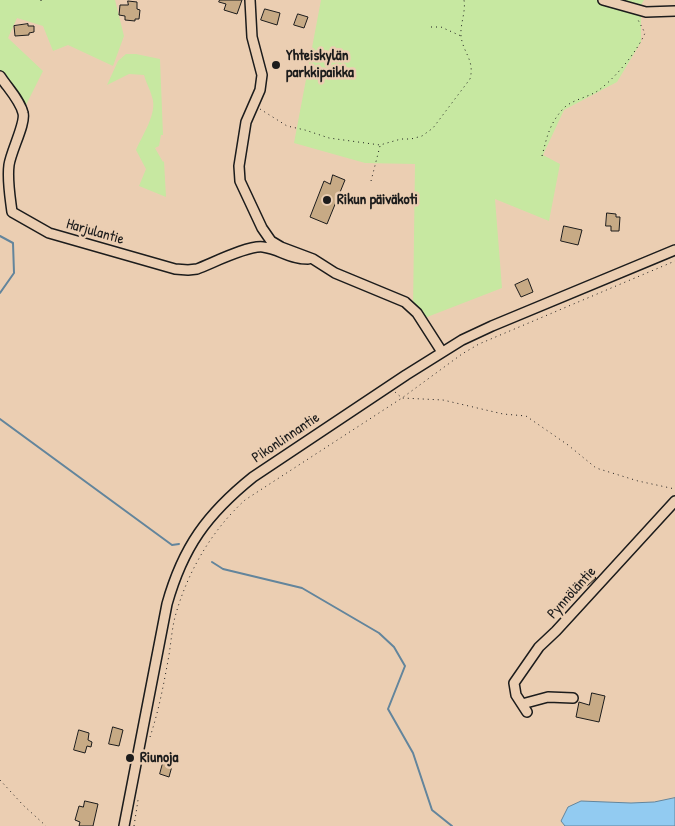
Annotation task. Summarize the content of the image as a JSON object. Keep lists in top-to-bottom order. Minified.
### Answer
{"streets":{"street":["Harjulantie","Pikonlinnantie","Pynnöläntie"]},"crossings":[["Harjulantie","Pikonlinnantie"]],"places":["Yhteiskylän parkkipaikka","Rikun päiväkoti","Riunoja"]}
